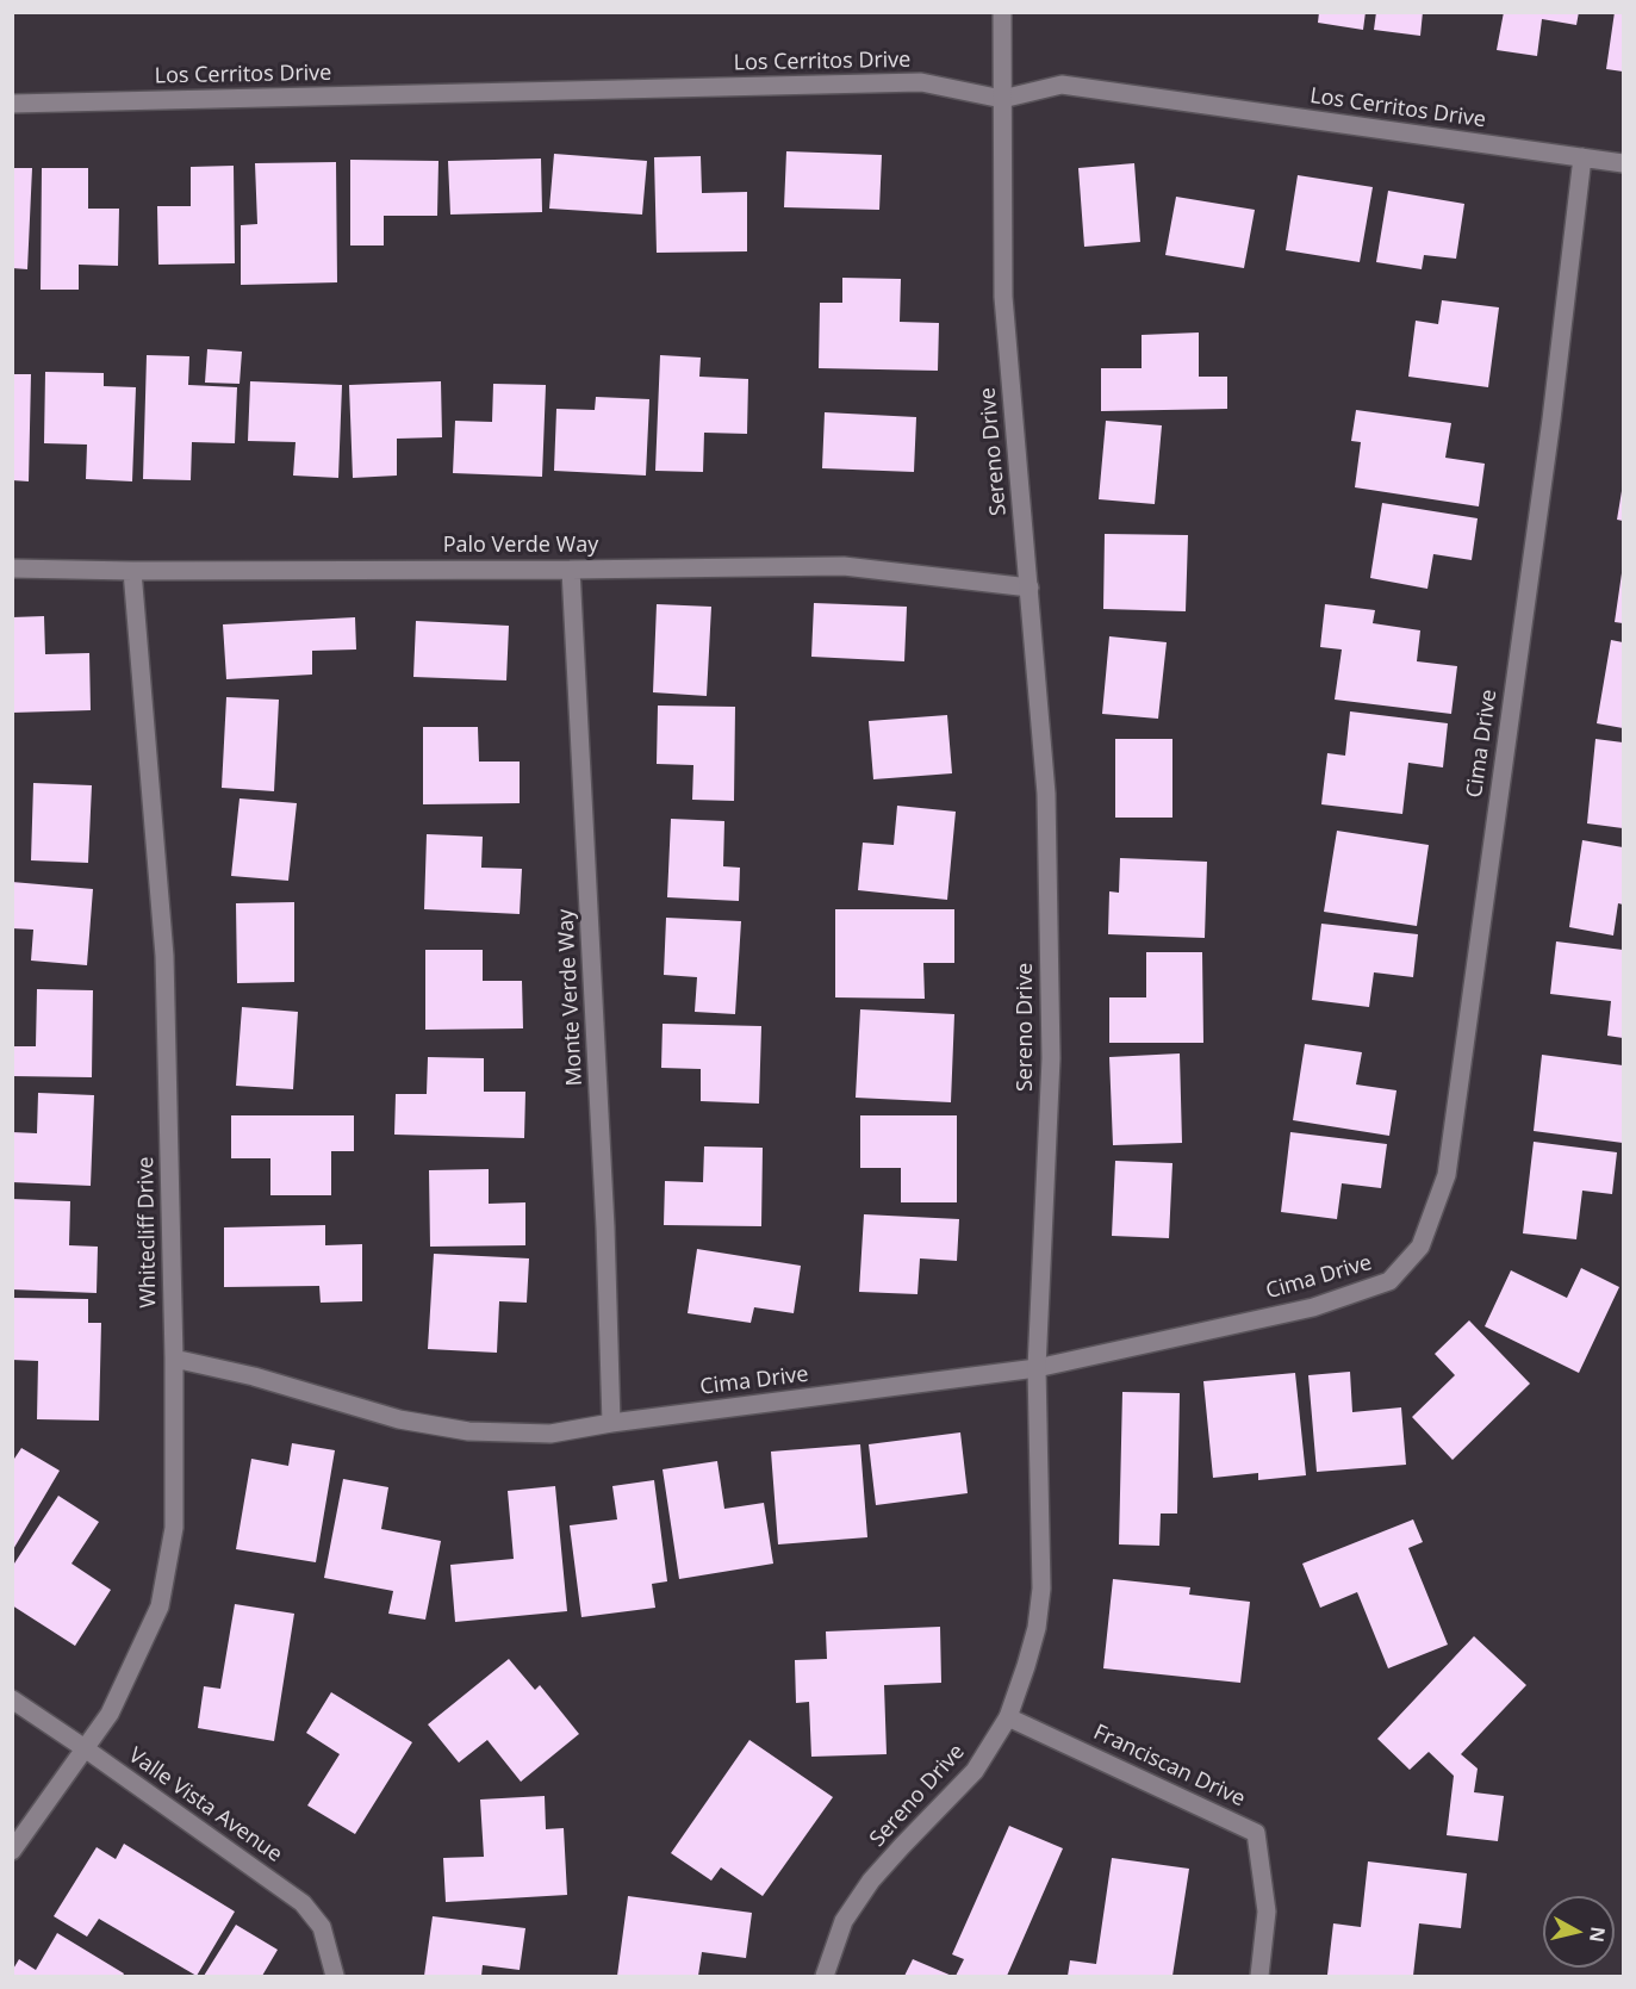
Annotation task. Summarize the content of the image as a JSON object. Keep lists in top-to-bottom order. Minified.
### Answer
{"streets":{"street":["Los Cerritos Drive","Sereno Drive","Palo Verde Way","Cima Drive","Monte Verde Way","Whitecliff Drive","Franciscan Drive","Valle Vista Avenue"]},"crossings":[["Los Cerritos Drive","Sereno Drive"],["Los Cerritos Drive","Cima Drive"],["Sereno Drive","Palo Verde Way"],["Sereno Drive","Cima Drive"],["Sereno Drive","Franciscan Drive"],["Palo Verde Way","Monte Verde Way"],["Palo Verde Way","Whitecliff Drive"],["Cima Drive","Monte Verde Way"],["Cima Drive","Whitecliff Drive"],["Whitecliff Drive","Valle Vista Avenue"]],"north":"right"}
